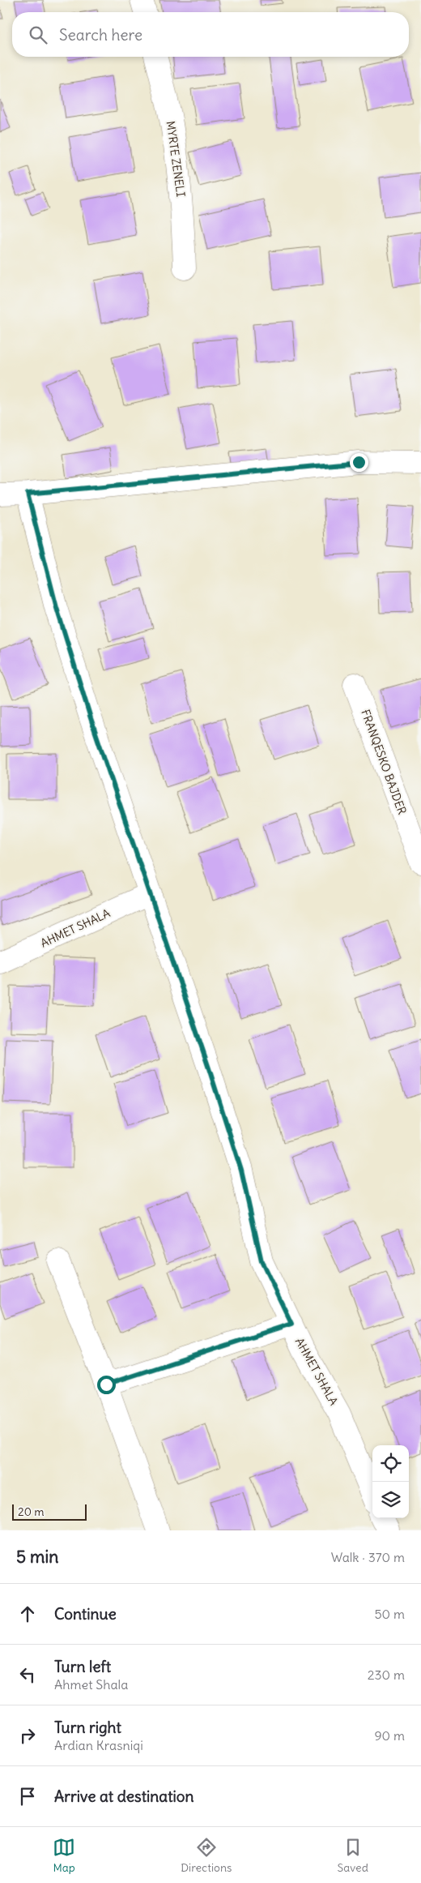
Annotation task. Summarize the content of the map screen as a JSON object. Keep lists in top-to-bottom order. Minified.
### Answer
{"streets":{"street":["MYRTE ZENELI","FRANQESKO BAJDER","AHMET SHALA"]},"scale_bar":"20 m","page":{"search":"Search here","scale":"20 m","heading":["5 min","Walk · 370 m"],"list":[["Continue","50 m"],["Turn left","Ahmet Shala","230 m"],["Turn right","Ardian Krasniqi","90 m"],"Arrive at destination"],"nav":["Map","Directions","Saved"]}}
